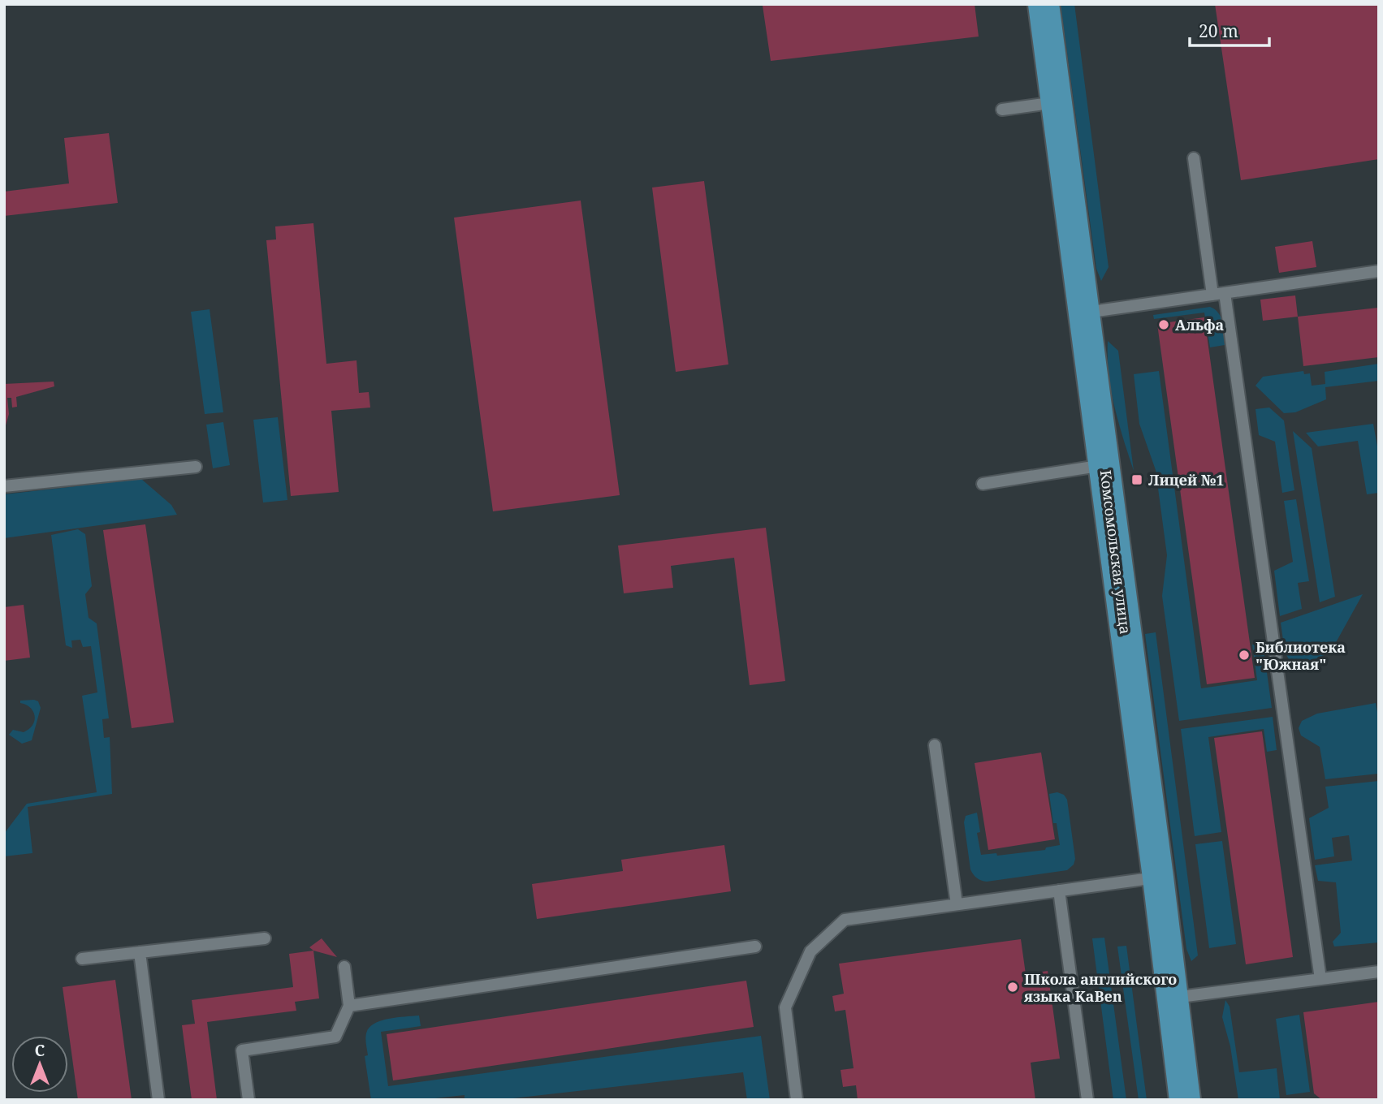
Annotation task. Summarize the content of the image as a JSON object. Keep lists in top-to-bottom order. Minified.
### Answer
{"streets":{"main road":["Комсомольская улица"]},"places":{"other":["Альфа","Библиотека \"Южная\"","Школа английского языка KaBen"],"transit":["Лицей №1"]},"scale_bar":"20 m","north":"top"}
